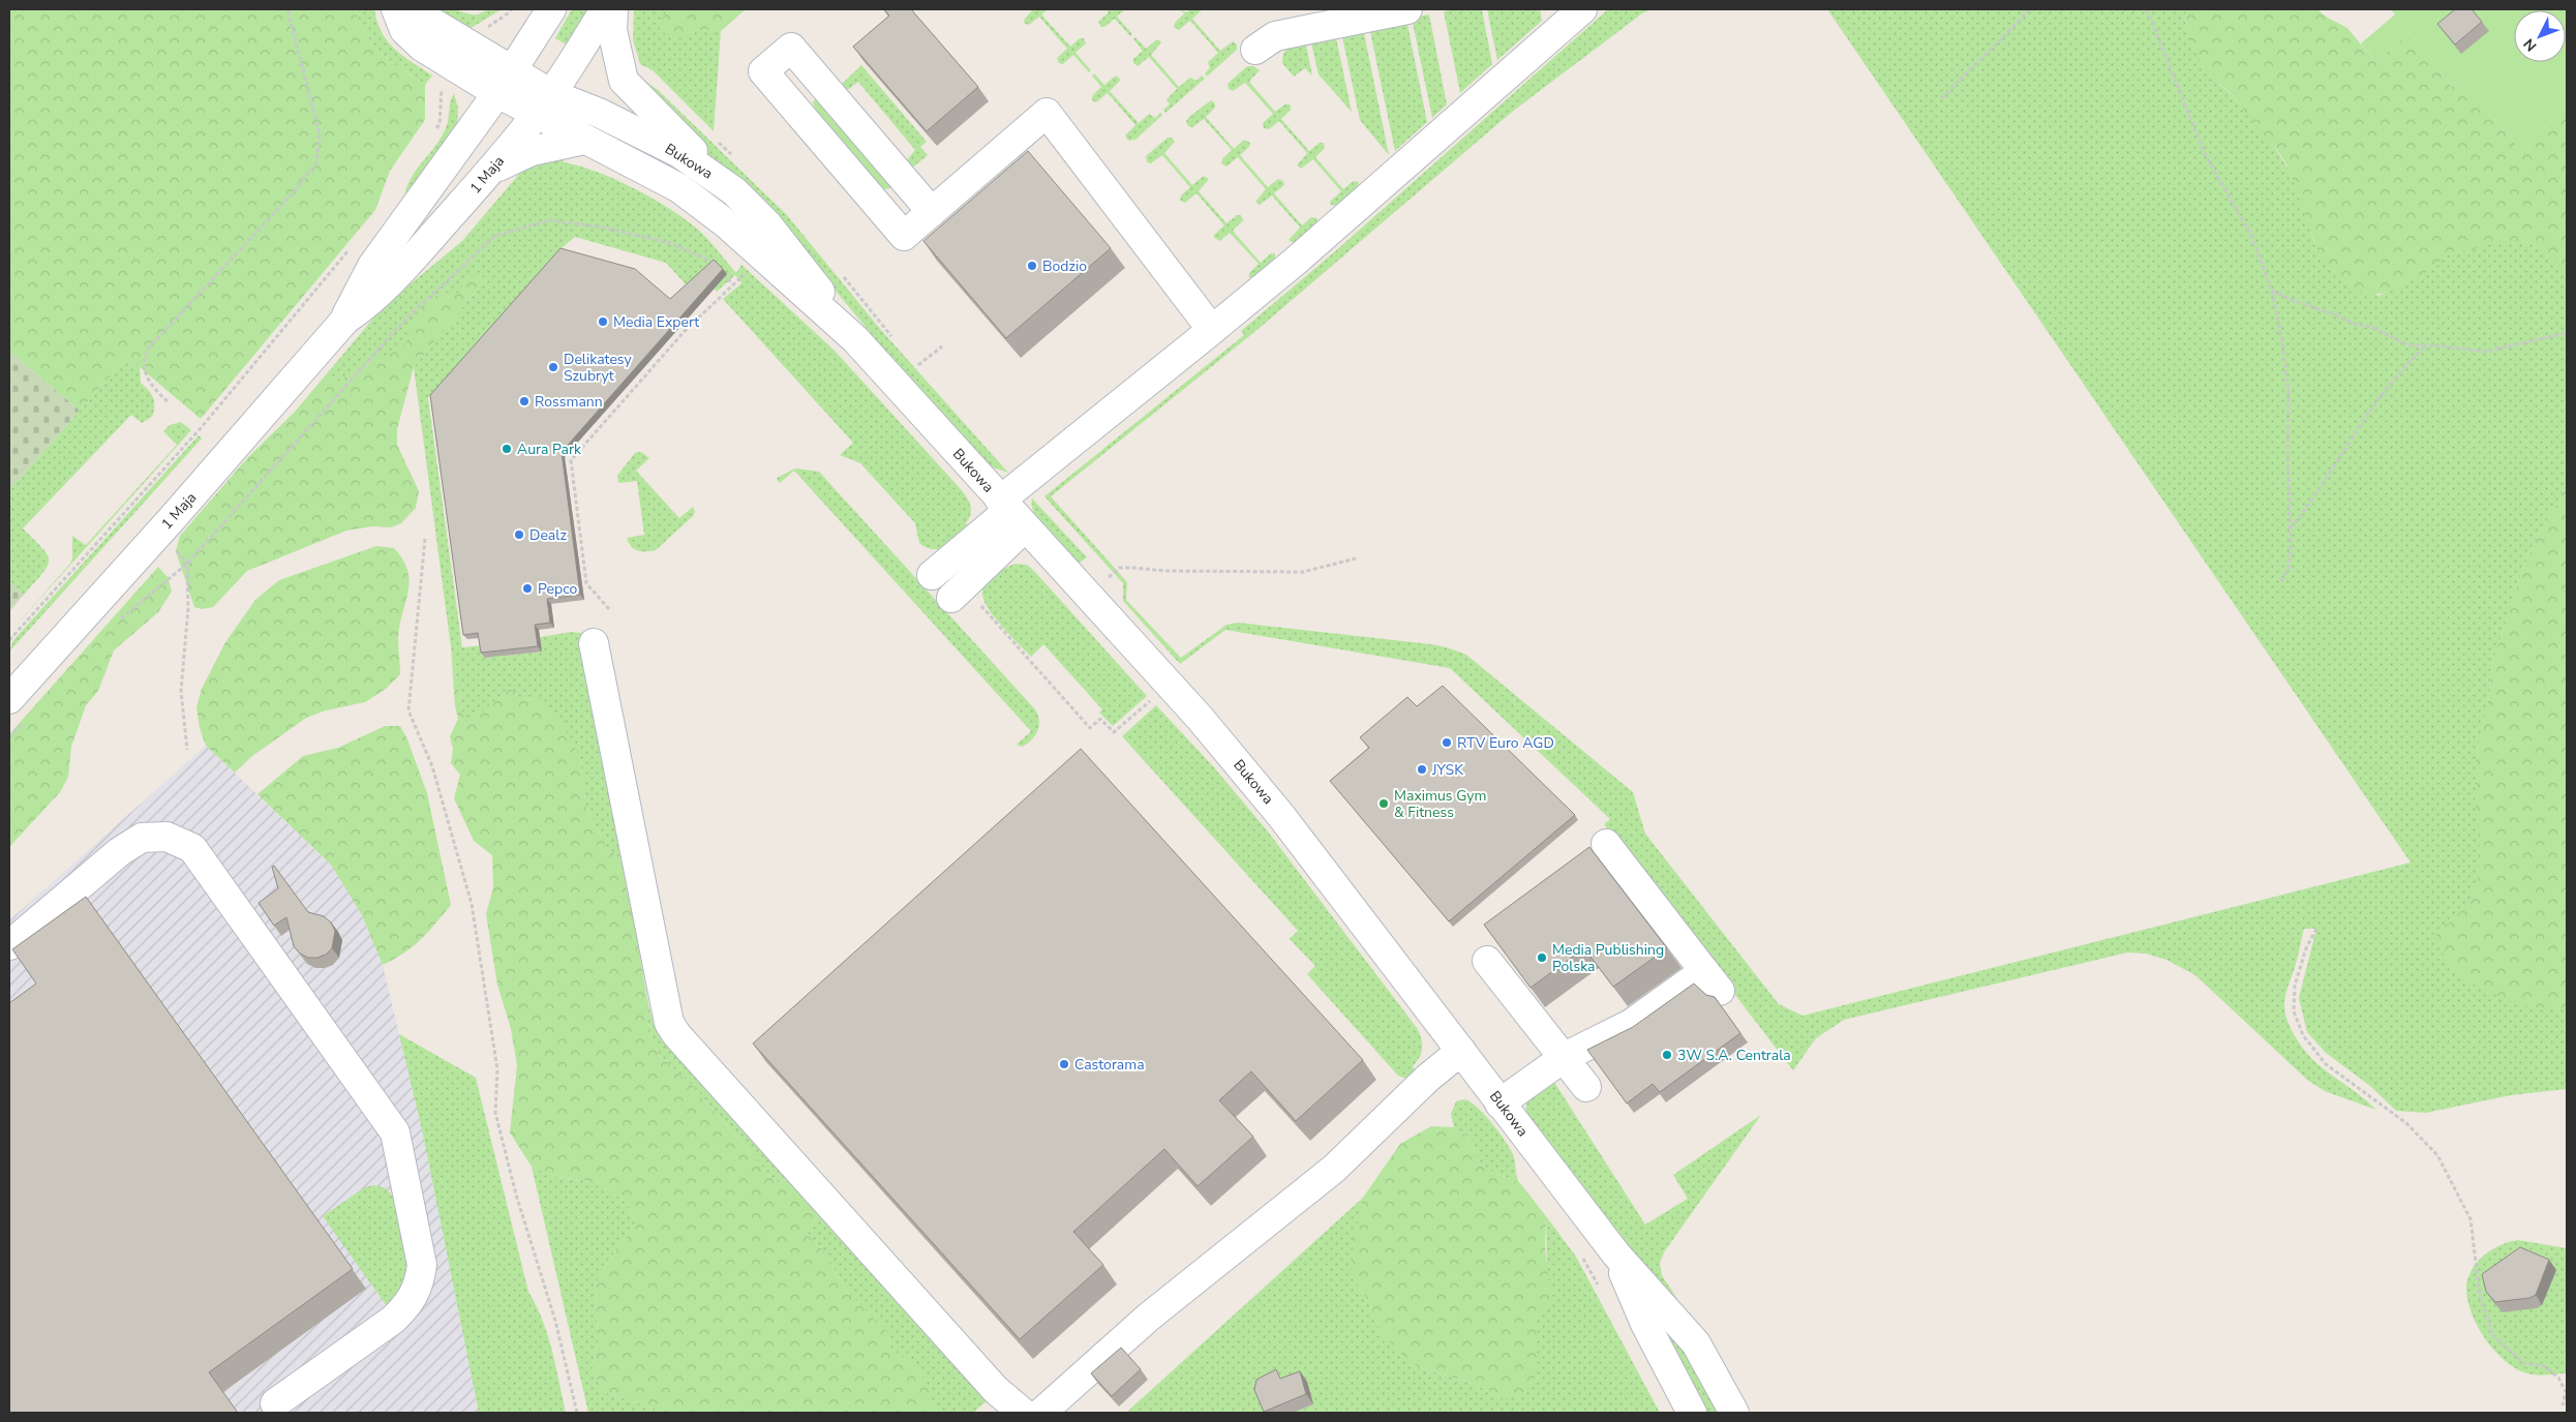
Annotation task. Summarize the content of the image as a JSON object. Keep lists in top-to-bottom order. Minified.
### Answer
{"streets":{"street":["Bukowa","1 Maja"]},"crossings":[["Bukowa","1 Maja"]],"places":["Bodzio","Media Expert","Delikatesy Szubryt","Rossmann","Aura Park","Dealz","Pepco","RTV Euro AGD","JYSK","Maximus Gym & Fitness","Media Publishing Polska","3W S.A. Centrala","Castorama"],"north":"bottom left"}
